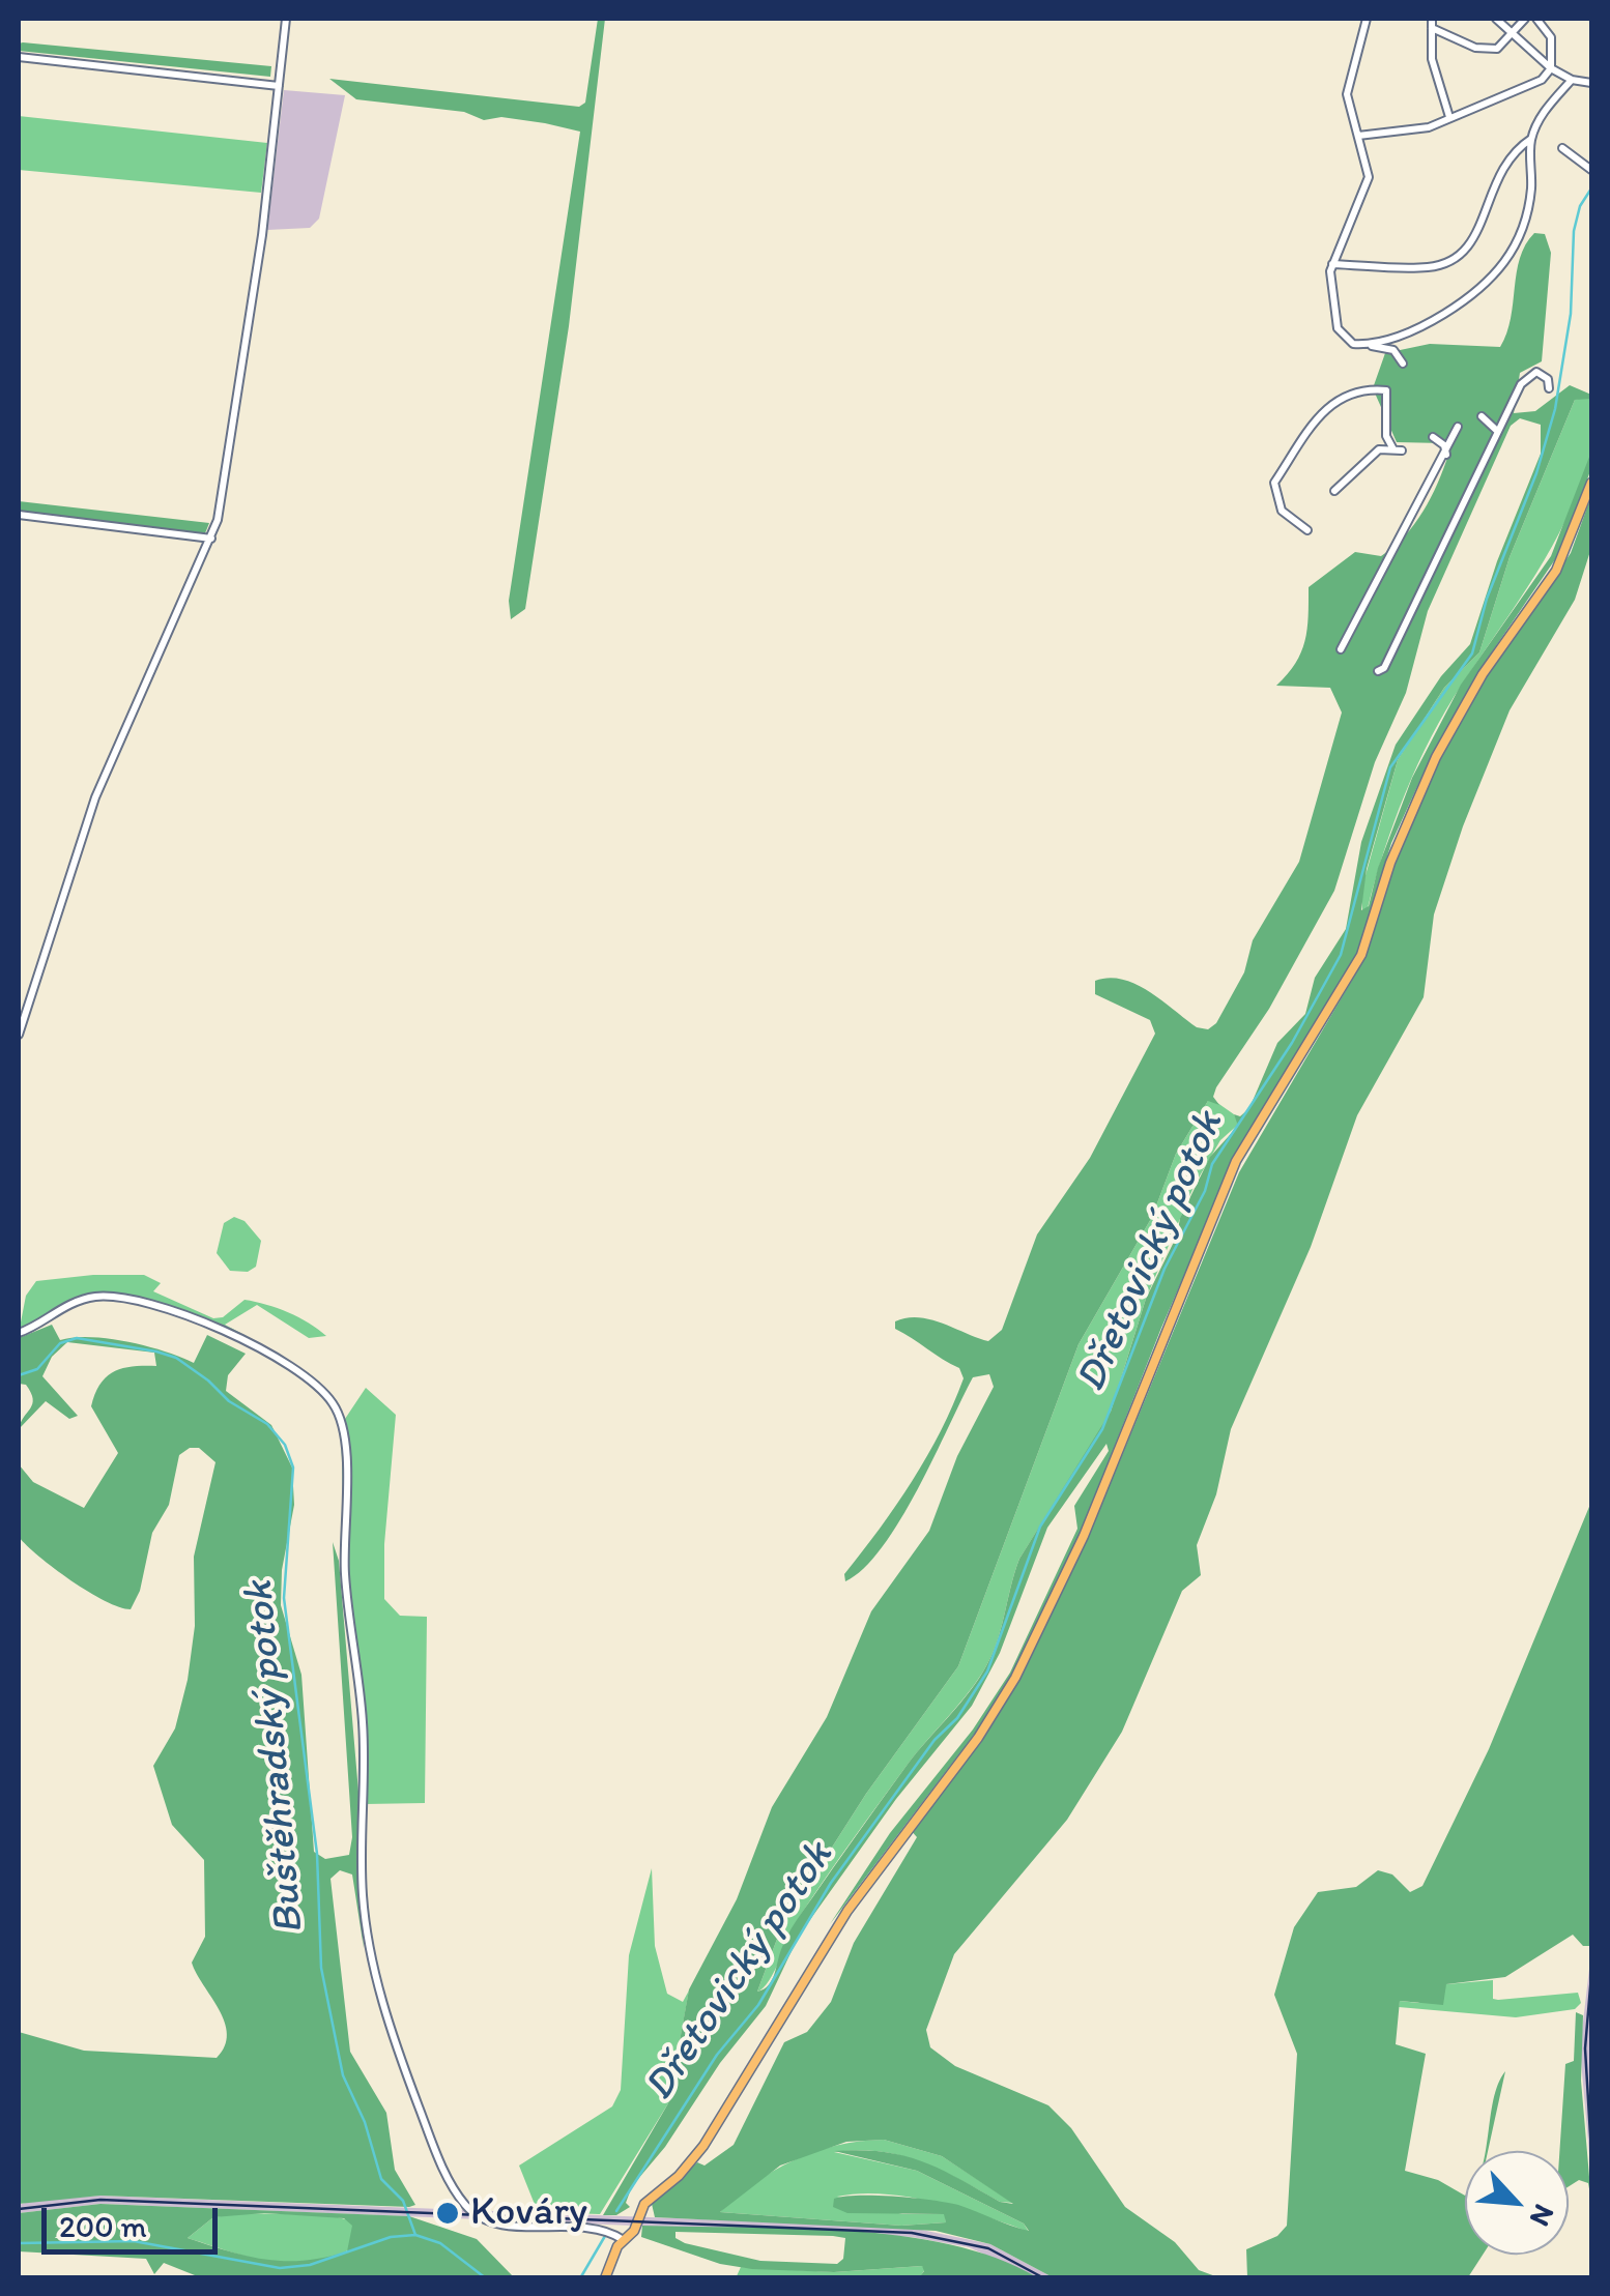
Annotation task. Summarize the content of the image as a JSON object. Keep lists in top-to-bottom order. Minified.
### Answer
{"water":["Dřetovický potok","Buštěhradský potok"],"places":["Kováry"],"scale_bar":"200 m","north":"bottom right"}
